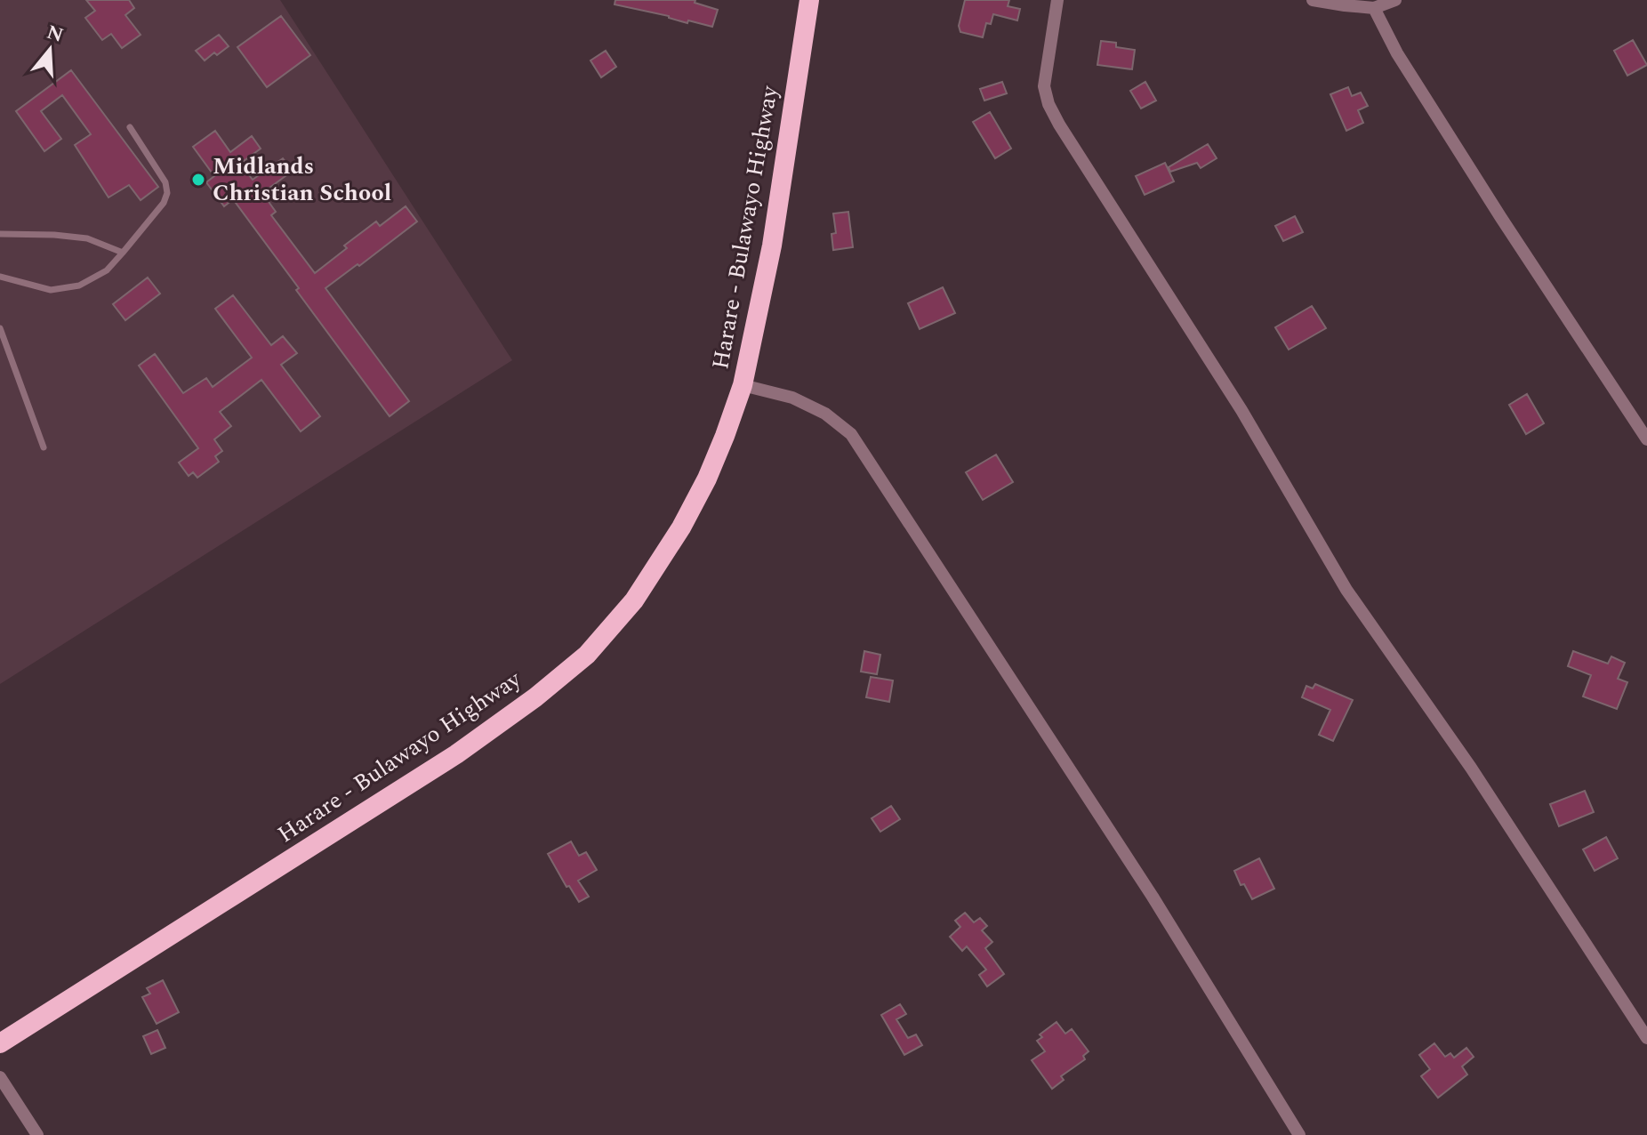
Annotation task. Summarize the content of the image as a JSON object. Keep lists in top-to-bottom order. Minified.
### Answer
{"streets":{"highway":["Harare - Bulawayo Highway"]},"places":["Midlands Christian School"],"north":"top"}
